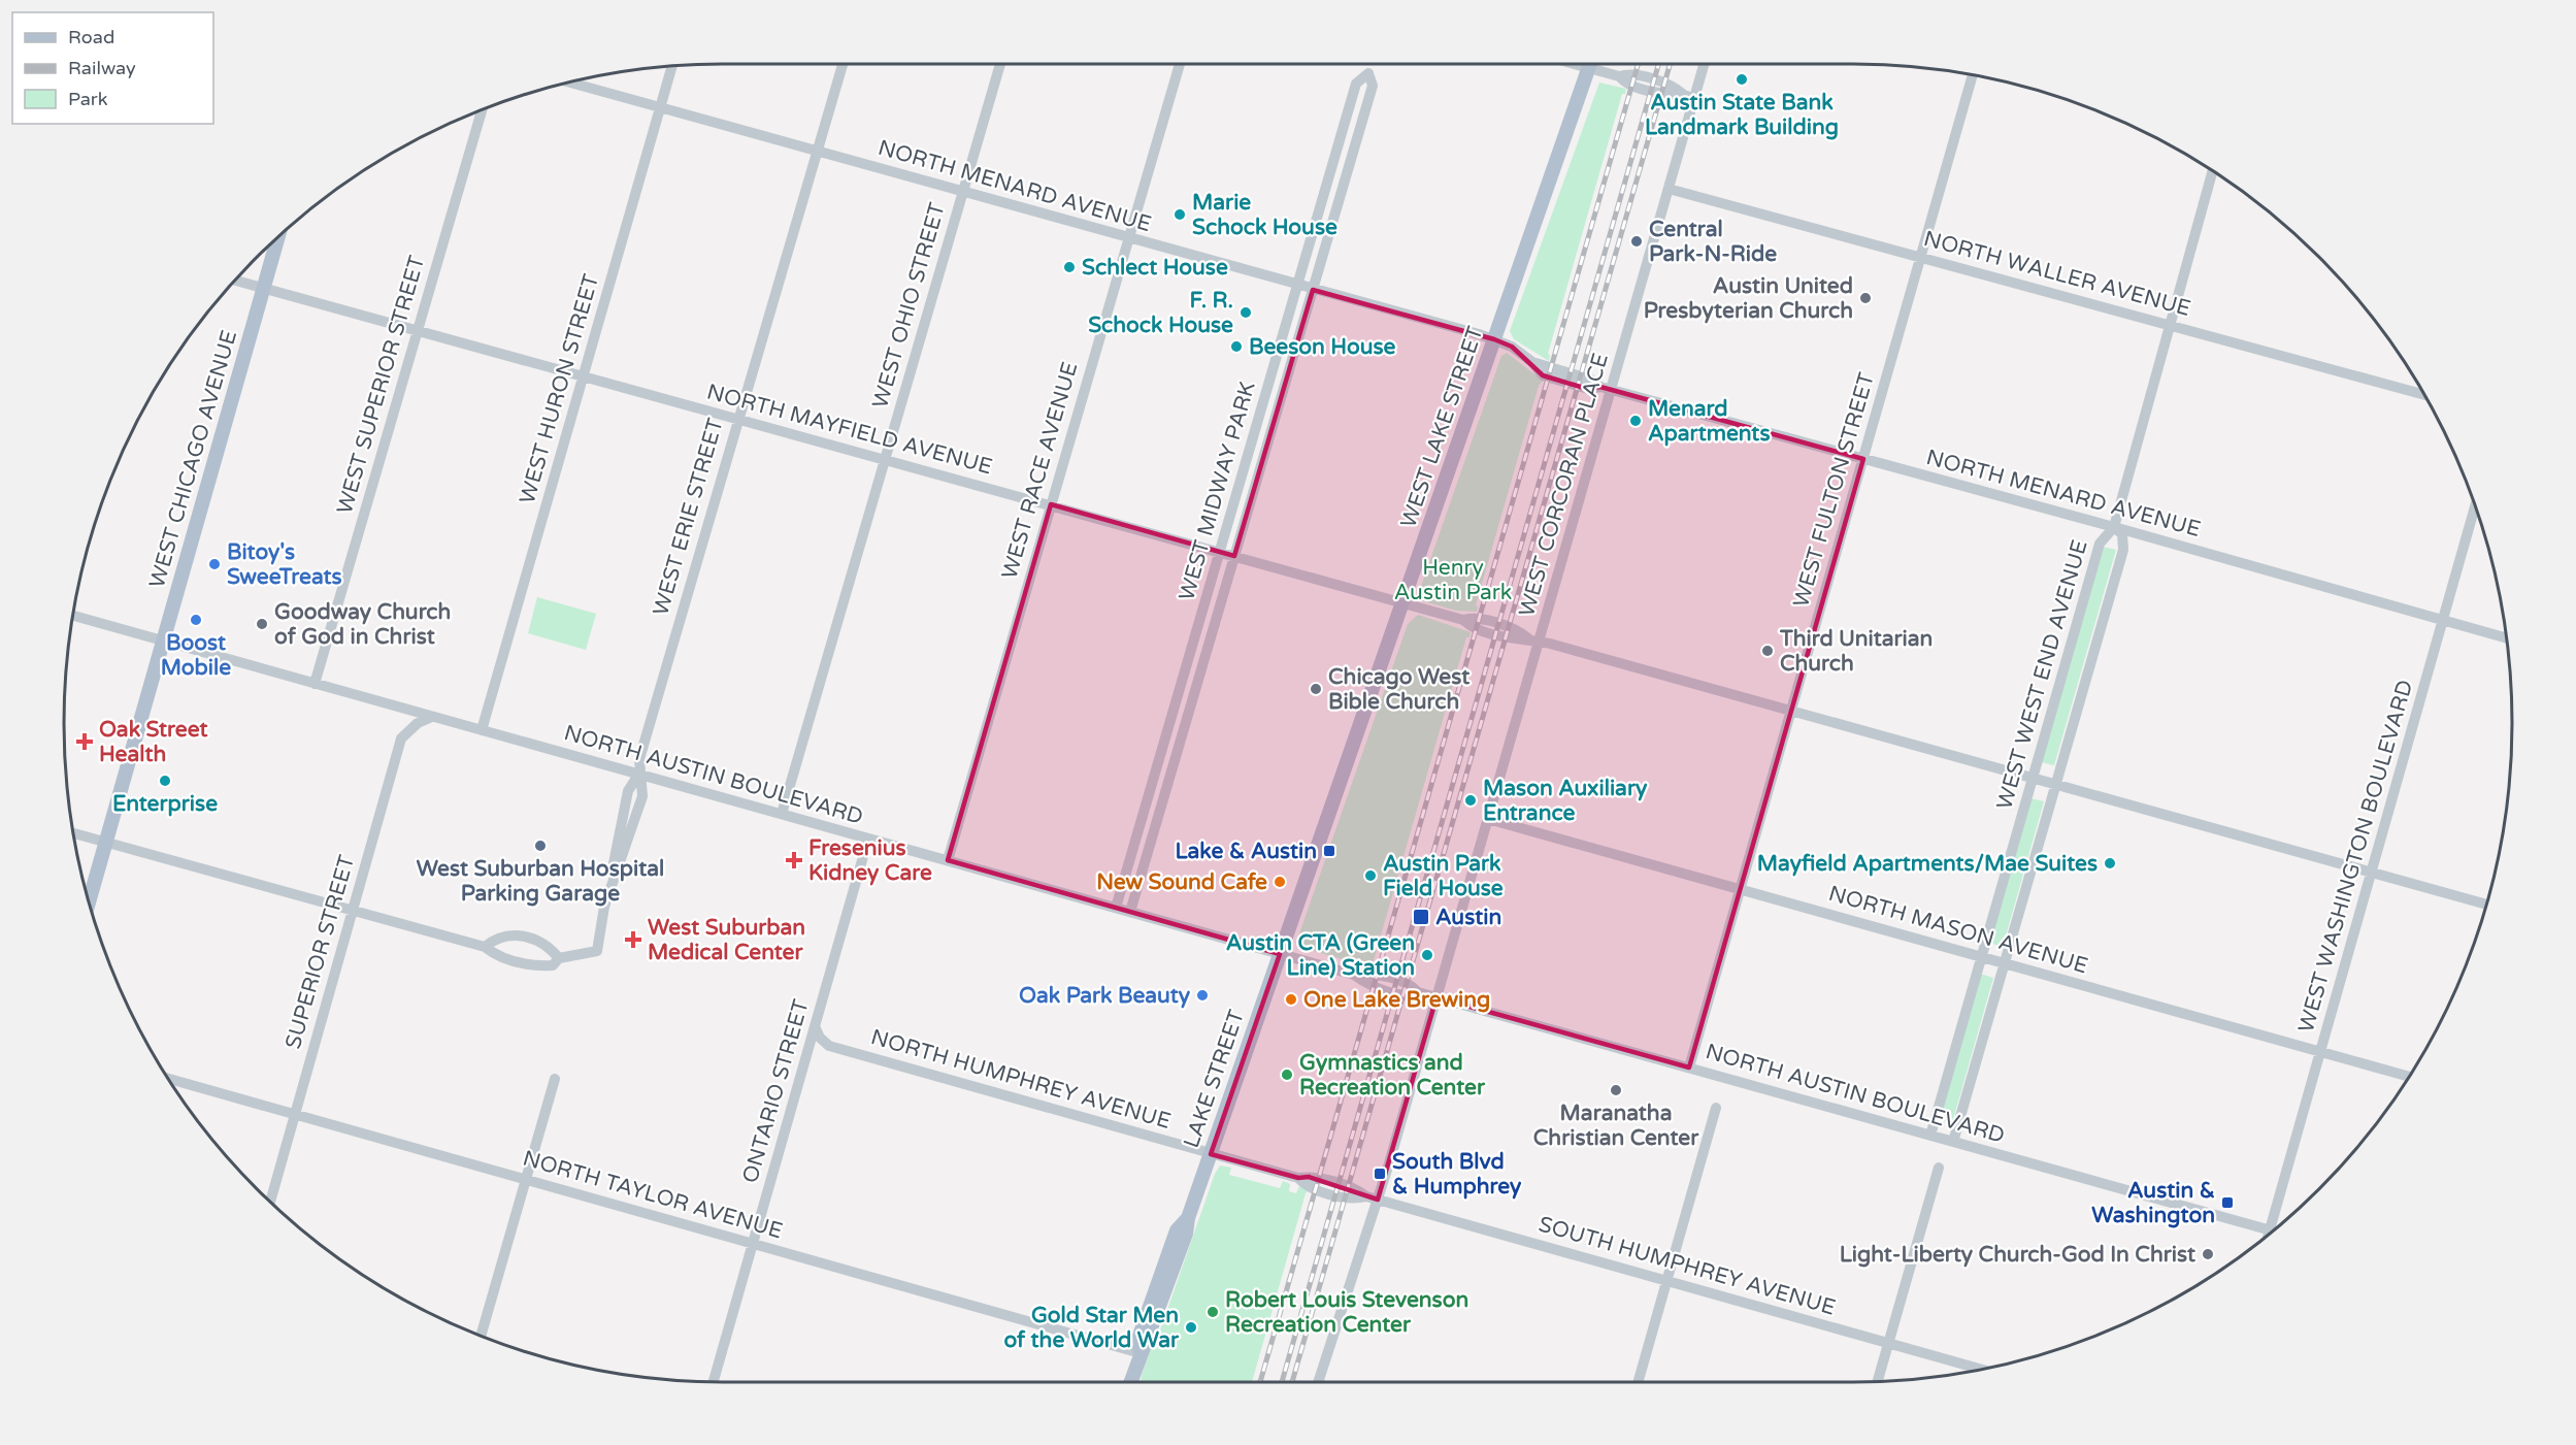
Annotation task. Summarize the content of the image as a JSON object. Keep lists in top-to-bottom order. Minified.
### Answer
{"streets":{"main road":["WEST LAKE STREET","WEST CHICAGO AVENUE","LAKE STREET"],"street":["NORTH MENARD AVENUE","NORTH WALLER AVENUE","WEST OHIO STREET","WEST SUPERIOR STREET","WEST HURON STREET","NORTH MAYFIELD AVENUE","WEST RACE AVENUE","WEST CORCORAN PLACE","WEST FULTON STREET","WEST MIDWAY PARK","WEST ERIE STREET","WEST WEST END AVENUE","NORTH AUSTIN BOULEVARD","WEST WASHINGTON BOULEVARD","NORTH MASON AVENUE","SUPERIOR STREET","NORTH HUMPHREY AVENUE","ONTARIO STREET","NORTH TAYLOR AVENUE","SOUTH HUMPHREY AVENUE"]},"crossings":[["NORTH MENARD AVENUE","WEST OHIO STREET"],["NORTH MENARD AVENUE","WEST HURON STREET"],["NORTH MENARD AVENUE","WEST LAKE STREET"],["NORTH MENARD AVENUE","WEST RACE AVENUE"],["NORTH MENARD AVENUE","WEST CORCORAN PLACE"],["NORTH MENARD AVENUE","WEST FULTON STREET"],["NORTH MENARD AVENUE","WEST MIDWAY PARK"],["NORTH MENARD AVENUE","WEST ERIE STREET"],["NORTH MENARD AVENUE","WEST WEST END AVENUE"],["NORTH MENARD AVENUE","WEST WASHINGTON BOULEVARD"],["NORTH WALLER AVENUE","WEST CORCORAN PLACE"],["NORTH WALLER AVENUE","WEST FULTON STREET"],["WEST OHIO STREET","NORTH MAYFIELD AVENUE"],["WEST OHIO STREET","NORTH AUSTIN BOULEVARD"],["WEST SUPERIOR STREET","NORTH MAYFIELD AVENUE"],["WEST SUPERIOR STREET","NORTH AUSTIN BOULEVARD"],["WEST HURON STREET","NORTH MAYFIELD AVENUE"],["WEST HURON STREET","NORTH AUSTIN BOULEVARD"],["WEST LAKE STREET","NORTH MAYFIELD AVENUE"],["WEST LAKE STREET","NORTH AUSTIN BOULEVARD"],["WEST LAKE STREET","LAKE STREET"],["NORTH MAYFIELD AVENUE","WEST CHICAGO AVENUE"],["NORTH MAYFIELD AVENUE","WEST RACE AVENUE"],["NORTH MAYFIELD AVENUE","WEST CORCORAN PLACE"],["NORTH MAYFIELD AVENUE","WEST FULTON STREET"],["NORTH MAYFIELD AVENUE","WEST MIDWAY PARK"],["NORTH MAYFIELD AVENUE","WEST ERIE STREET"],["NORTH MAYFIELD AVENUE","WEST WEST END AVENUE"],["NORTH MAYFIELD AVENUE","WEST WASHINGTON BOULEVARD"],["WEST CHICAGO AVENUE","NORTH AUSTIN BOULEVARD"],["WEST RACE AVENUE","NORTH AUSTIN BOULEVARD"],["WEST CORCORAN PLACE","NORTH AUSTIN BOULEVARD"],["WEST CORCORAN PLACE","NORTH MASON AVENUE"],["WEST CORCORAN PLACE","NORTH HUMPHREY AVENUE"],["WEST CORCORAN PLACE","SOUTH HUMPHREY AVENUE"],["WEST FULTON STREET","NORTH AUSTIN BOULEVARD"],["WEST FULTON STREET","NORTH MASON AVENUE"],["WEST MIDWAY PARK","NORTH AUSTIN BOULEVARD"],["WEST ERIE STREET","NORTH AUSTIN BOULEVARD"],["WEST WEST END AVENUE","NORTH AUSTIN BOULEVARD"],["WEST WEST END AVENUE","NORTH MASON AVENUE"],["NORTH AUSTIN BOULEVARD","WEST WASHINGTON BOULEVARD"],["NORTH AUSTIN BOULEVARD","SUPERIOR STREET"],["NORTH AUSTIN BOULEVARD","LAKE STREET"],["NORTH AUSTIN BOULEVARD","ONTARIO STREET"],["WEST WASHINGTON BOULEVARD","NORTH MASON AVENUE"],["SUPERIOR STREET","NORTH TAYLOR AVENUE"],["NORTH HUMPHREY AVENUE","LAKE STREET"],["NORTH HUMPHREY AVENUE","ONTARIO STREET"],["NORTH HUMPHREY AVENUE","SOUTH HUMPHREY AVENUE"],["LAKE STREET","NORTH TAYLOR AVENUE"],["ONTARIO STREET","NORTH TAYLOR AVENUE"]],"parks":["Henry Austin Park"],"places":{"other":["Austin State Bank Landmark Building","Marie Schock House","Central Park-N-Ride","Schlect House","Austin United Presbyterian Church","F. R. Schock House","Beeson House","Menard Apartments","Bitoy's SweeTreats","Boost Mobile","Goodway Church of God in Christ","Third Unitarian Church","Chicago West Bible Church","Enterprise","Mason Auxiliary Entrance","West Suburban Hospital Parking Garage","Mayfield Apartments/Mae Suites","Austin Park Field House","New Sound Cafe","Austin CTA (Green Line) Station","Oak Park Beauty","One Lake Brewing","Gymnastics and Recreation Center","Maranatha Christian Center","Light-Liberty Church-God In Christ","Robert Louis Stevenson Recreation Center","Gold Star Men of the World War"],"health":["Oak Street Health","Fresenius Kidney Care","West Suburban Medical Center"],"transit":["Lake & Austin","Austin","South Blvd & Humphrey","Austin & Washington"]},"legend":["Road","Railway","Park"]}
